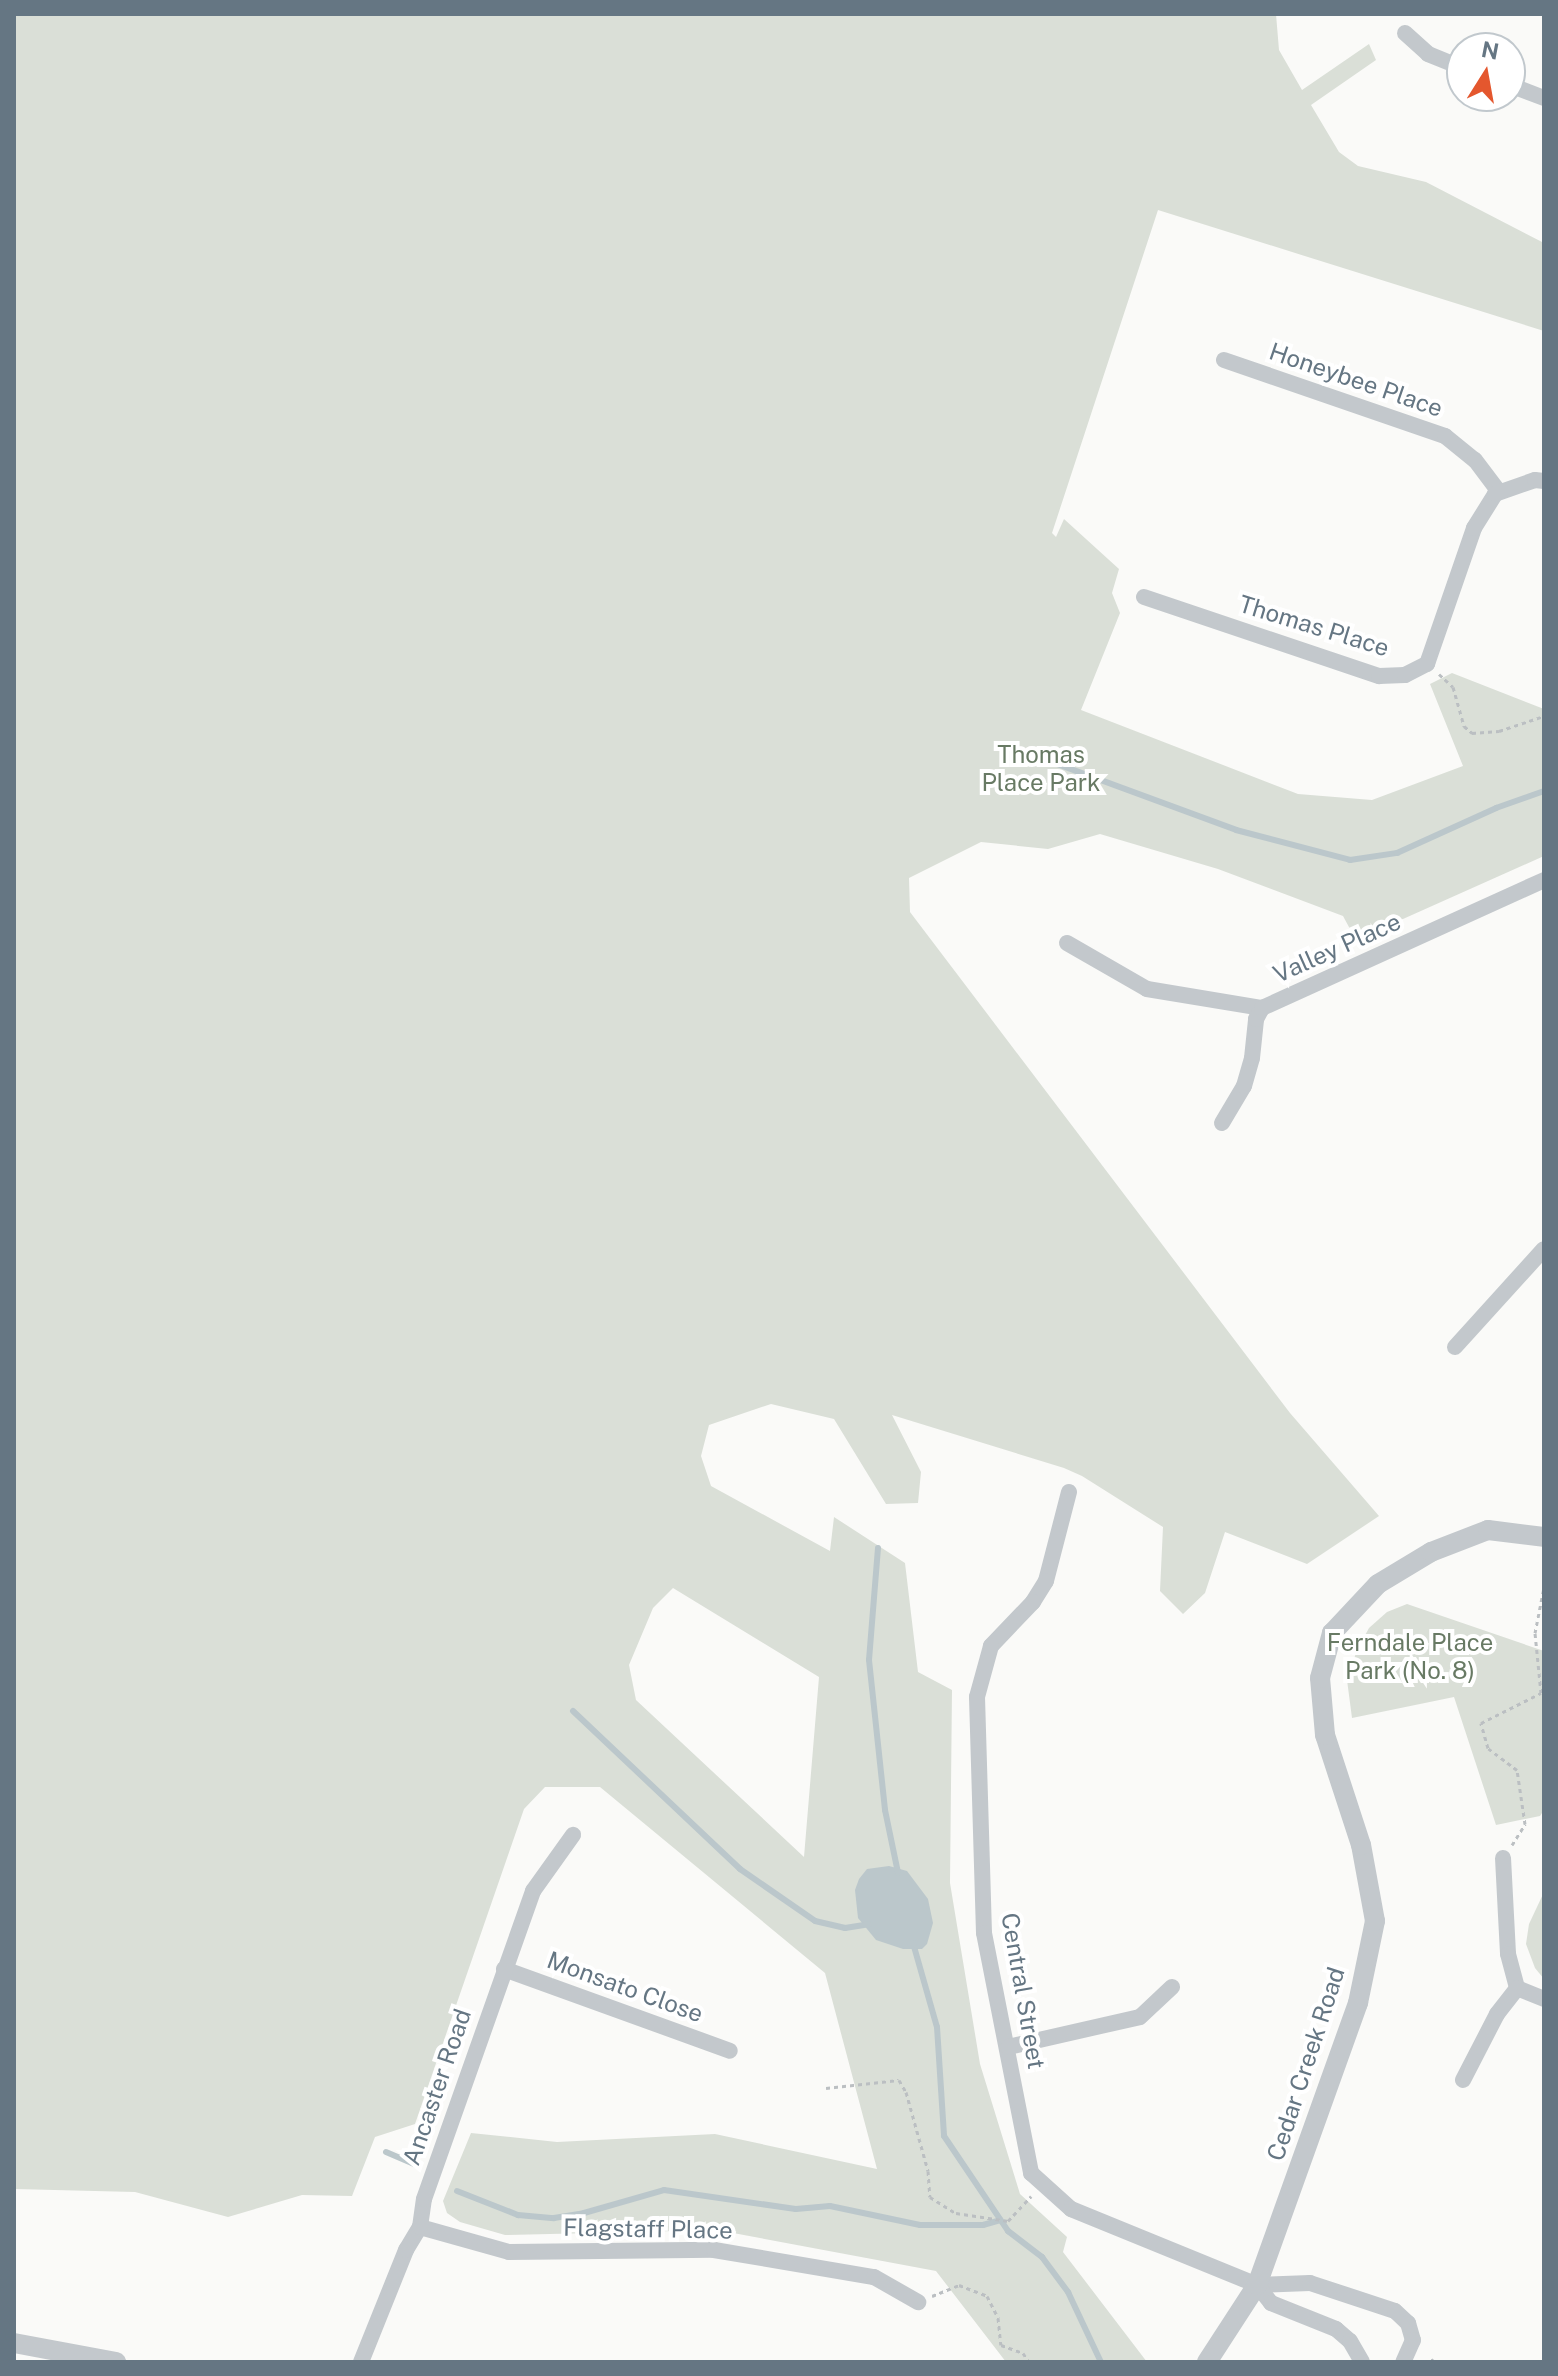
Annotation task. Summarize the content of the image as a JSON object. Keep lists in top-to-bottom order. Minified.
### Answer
{"streets":{"street":["Honeybee Place","Thomas Place","Valley Place","Monsato Close","Central Street","Cedar Creek Road","Ancaster Road","Flagstaff Place"]},"crossings":[["Monsato Close","Ancaster Road"],["Central Street","Cedar Creek Road"],["Ancaster Road","Flagstaff Place"]],"parks":["Thomas Place Park","Ferndale Place Park (No. 8)"],"north":"top"}
